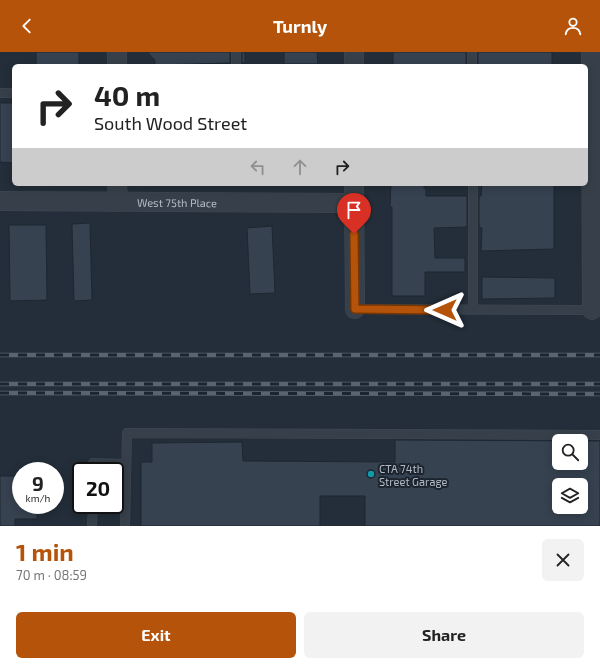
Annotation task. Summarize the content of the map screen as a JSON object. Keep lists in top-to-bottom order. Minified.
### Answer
{"streets":{"street":["West 75th Place"]},"places":["CTA 74th Street Garage"],"page":{"header":"Turnly","turn":["40 m","South Wood Street"],"speed":"9 km/h","limit":"20","heading":["1 min","70 m · 08:59"],"buttons":["Exit","Share"]}}
